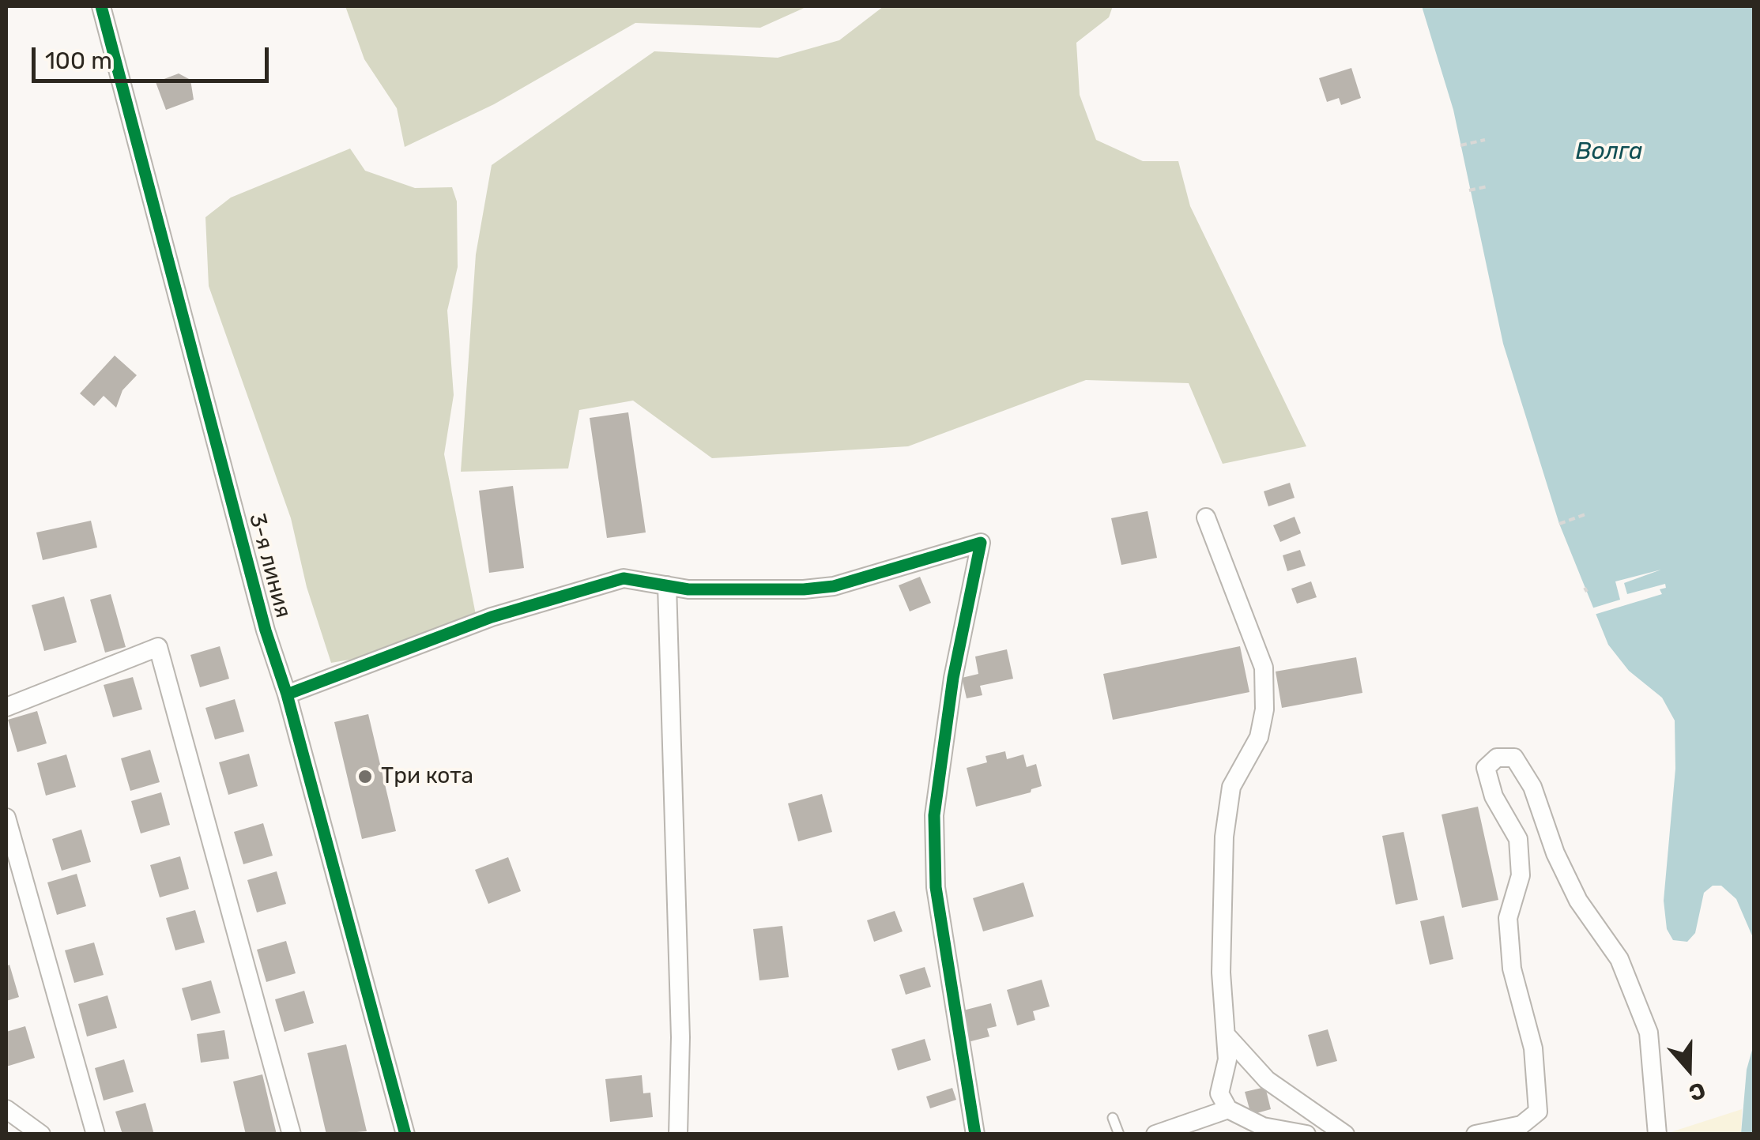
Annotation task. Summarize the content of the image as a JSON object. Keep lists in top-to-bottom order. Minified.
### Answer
{"streets":{"street":["3-я линия"]},"water":["Волга"],"places":["Три кота"],"scale_bar":"100 m","north":"bottom"}
